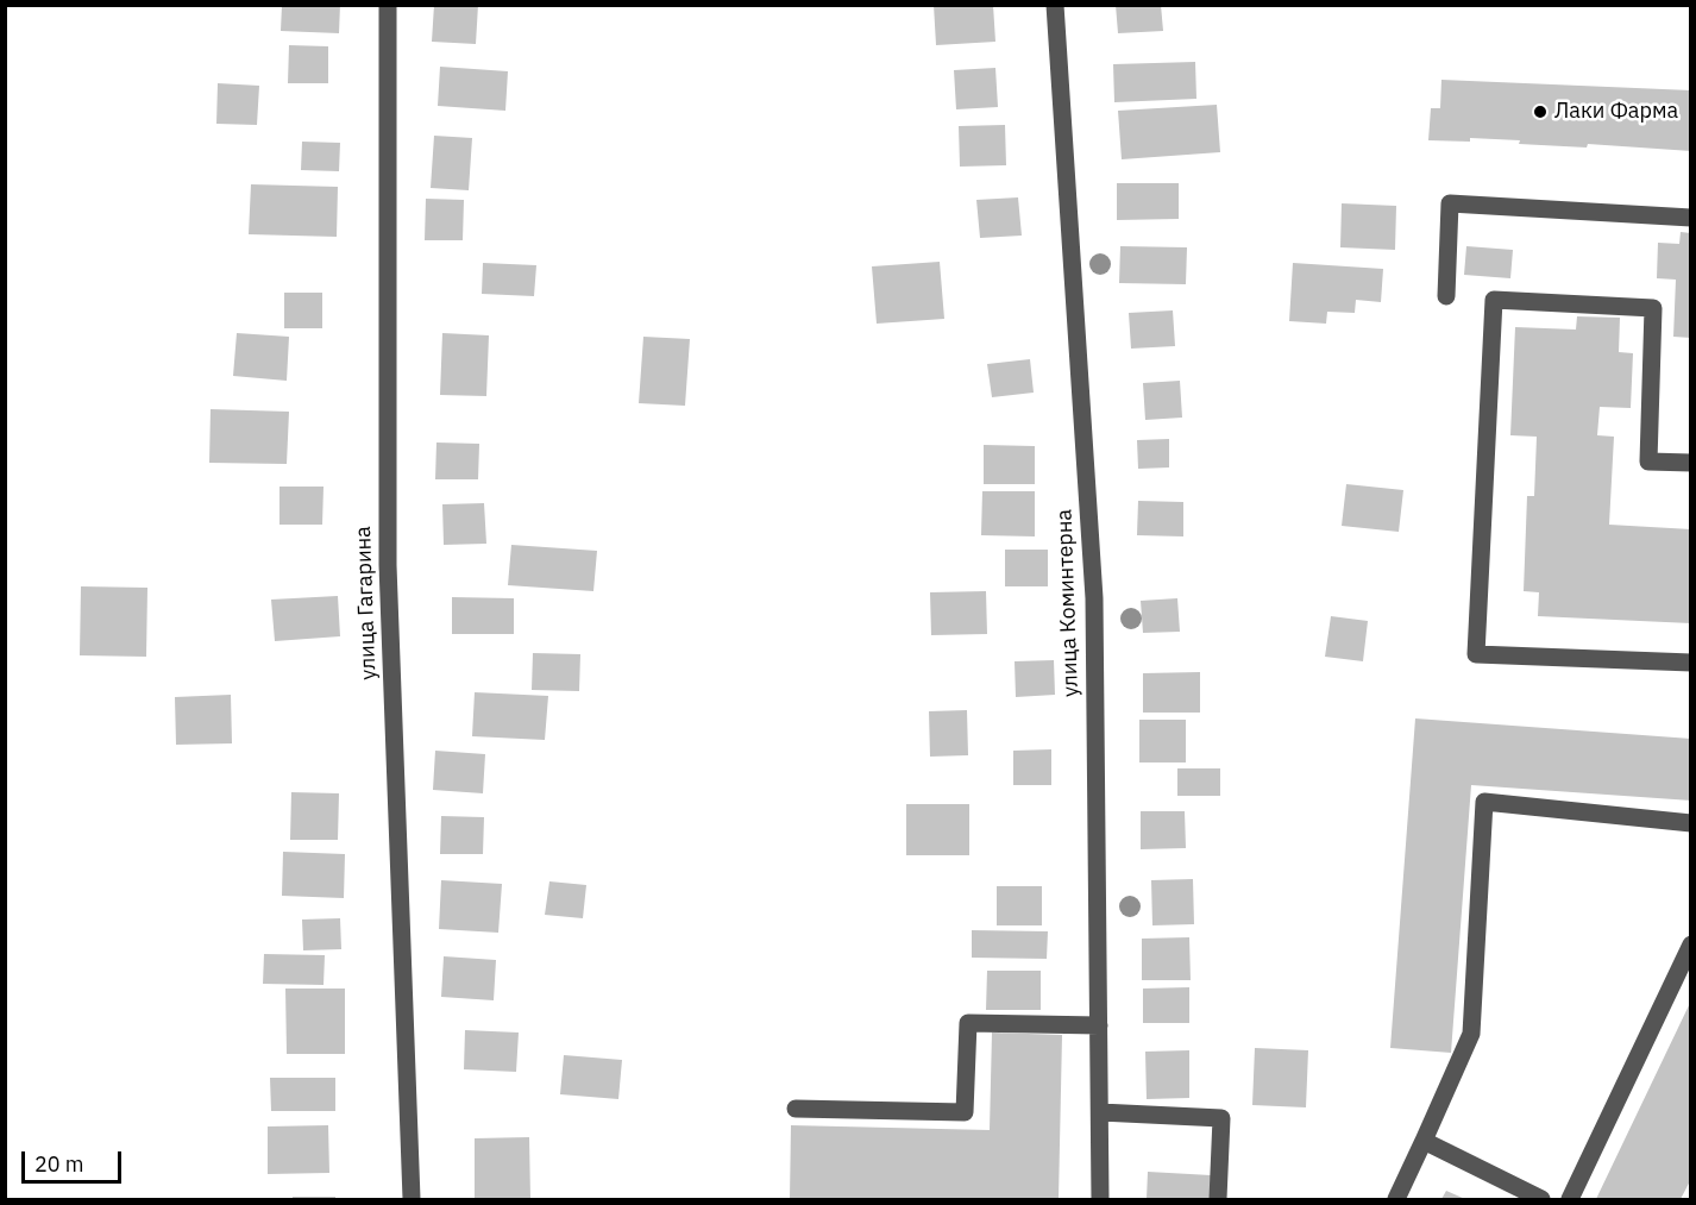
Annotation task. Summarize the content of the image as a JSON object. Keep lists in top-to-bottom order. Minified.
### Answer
{"streets":{"street":["улица Гагарина","улица Коминтерна"]},"places":["Лаки Фарма"],"scale_bar":"20 m"}
